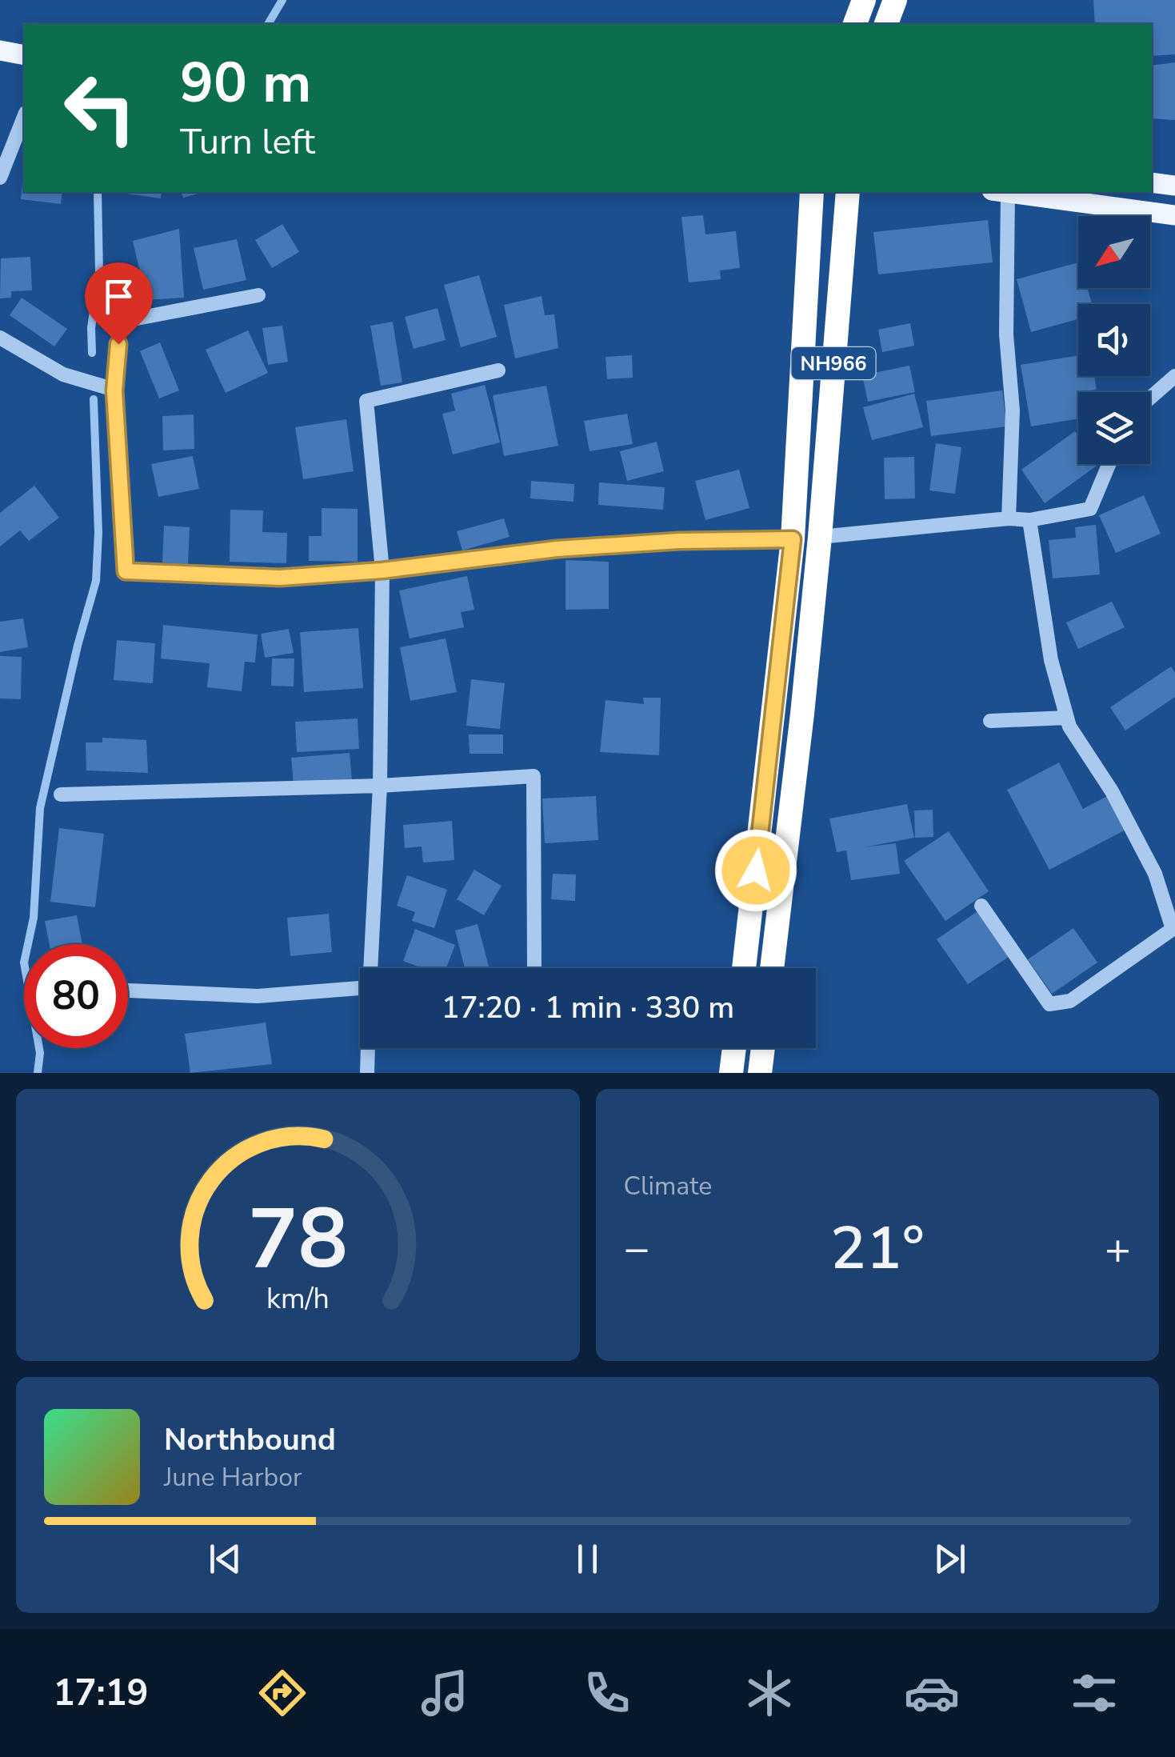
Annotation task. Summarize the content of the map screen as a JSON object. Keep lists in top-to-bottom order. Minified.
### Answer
{"streets":{"highway":["NH966"]},"north":"bottom left","page":{"turn":["90 m","Turn left"],"limit":"80","trip":"17:20 · 1 min · 330 m","tile":"Climate","heat":["−","21°","+"],"song":["Northbound","June Harbor"],"tabs":"17:19","gauge":["78","km/h"]}}
